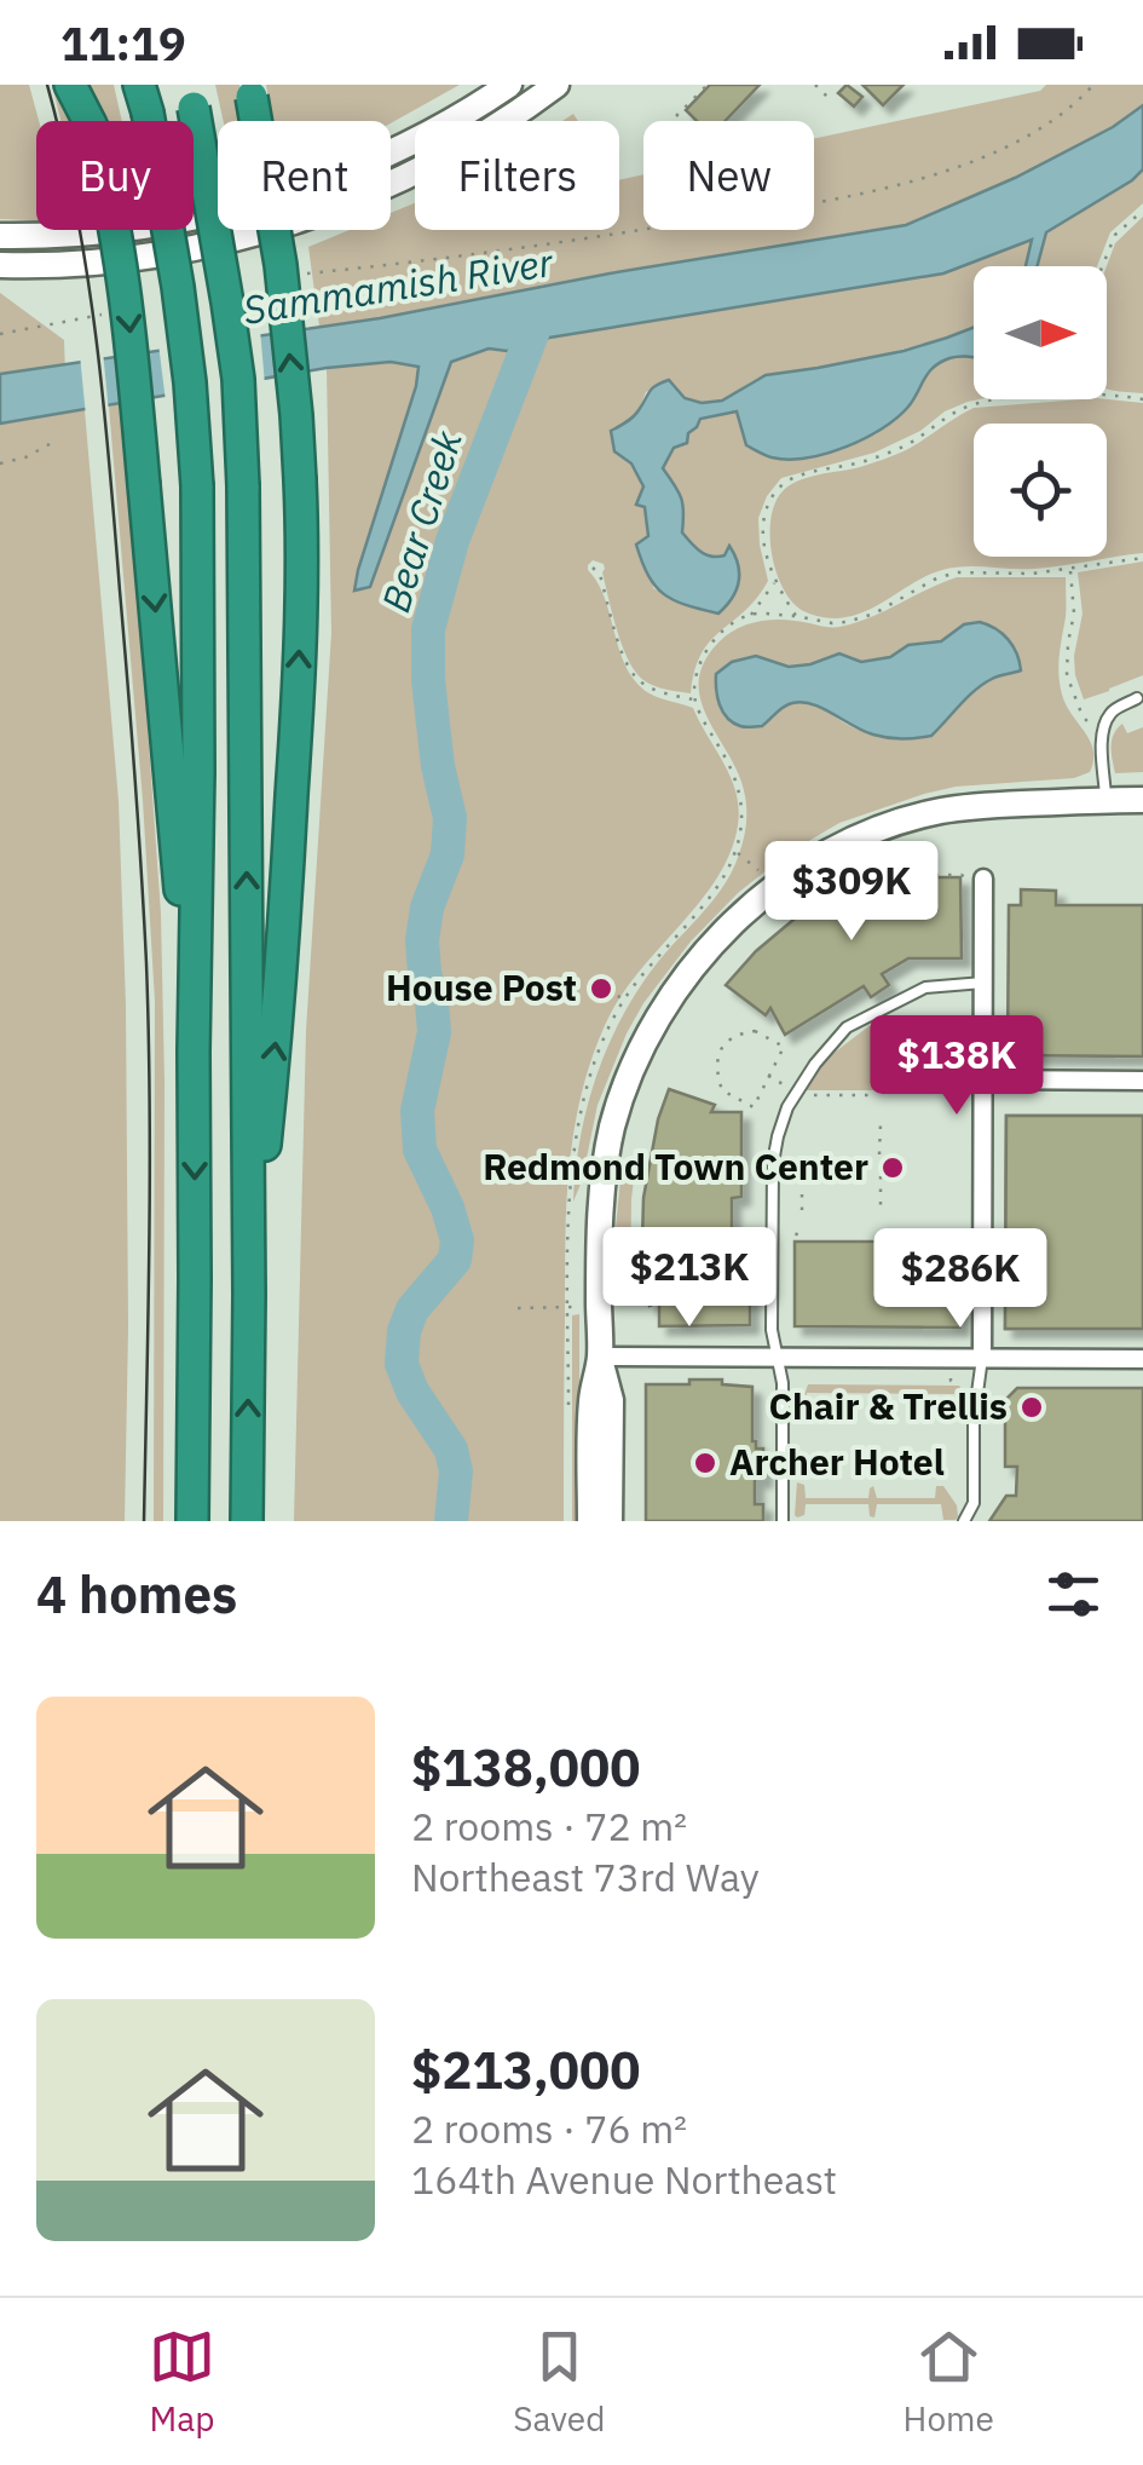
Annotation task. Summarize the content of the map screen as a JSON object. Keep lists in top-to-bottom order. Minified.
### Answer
{"water":["Sammamish River","Bear Creek"],"places":["House Post","Redmond Town Center","Chair & Trellis","Archer Hotel"],"north":"right","page":{"status":"11:19","chip":["Buy","Rent","Filters","New"],"price":["$309K","$138K","$213K","$286K"],"heading":"4 homes","list":[{"name":"$138,000","note":"2 rooms · 72 m² · Northeast 73rd Way"},{"name":"$213,000","note":"2 rooms · 76 m² · 164th Avenue Northeast"}],"tabs":["Map","Saved","Home"]}}
